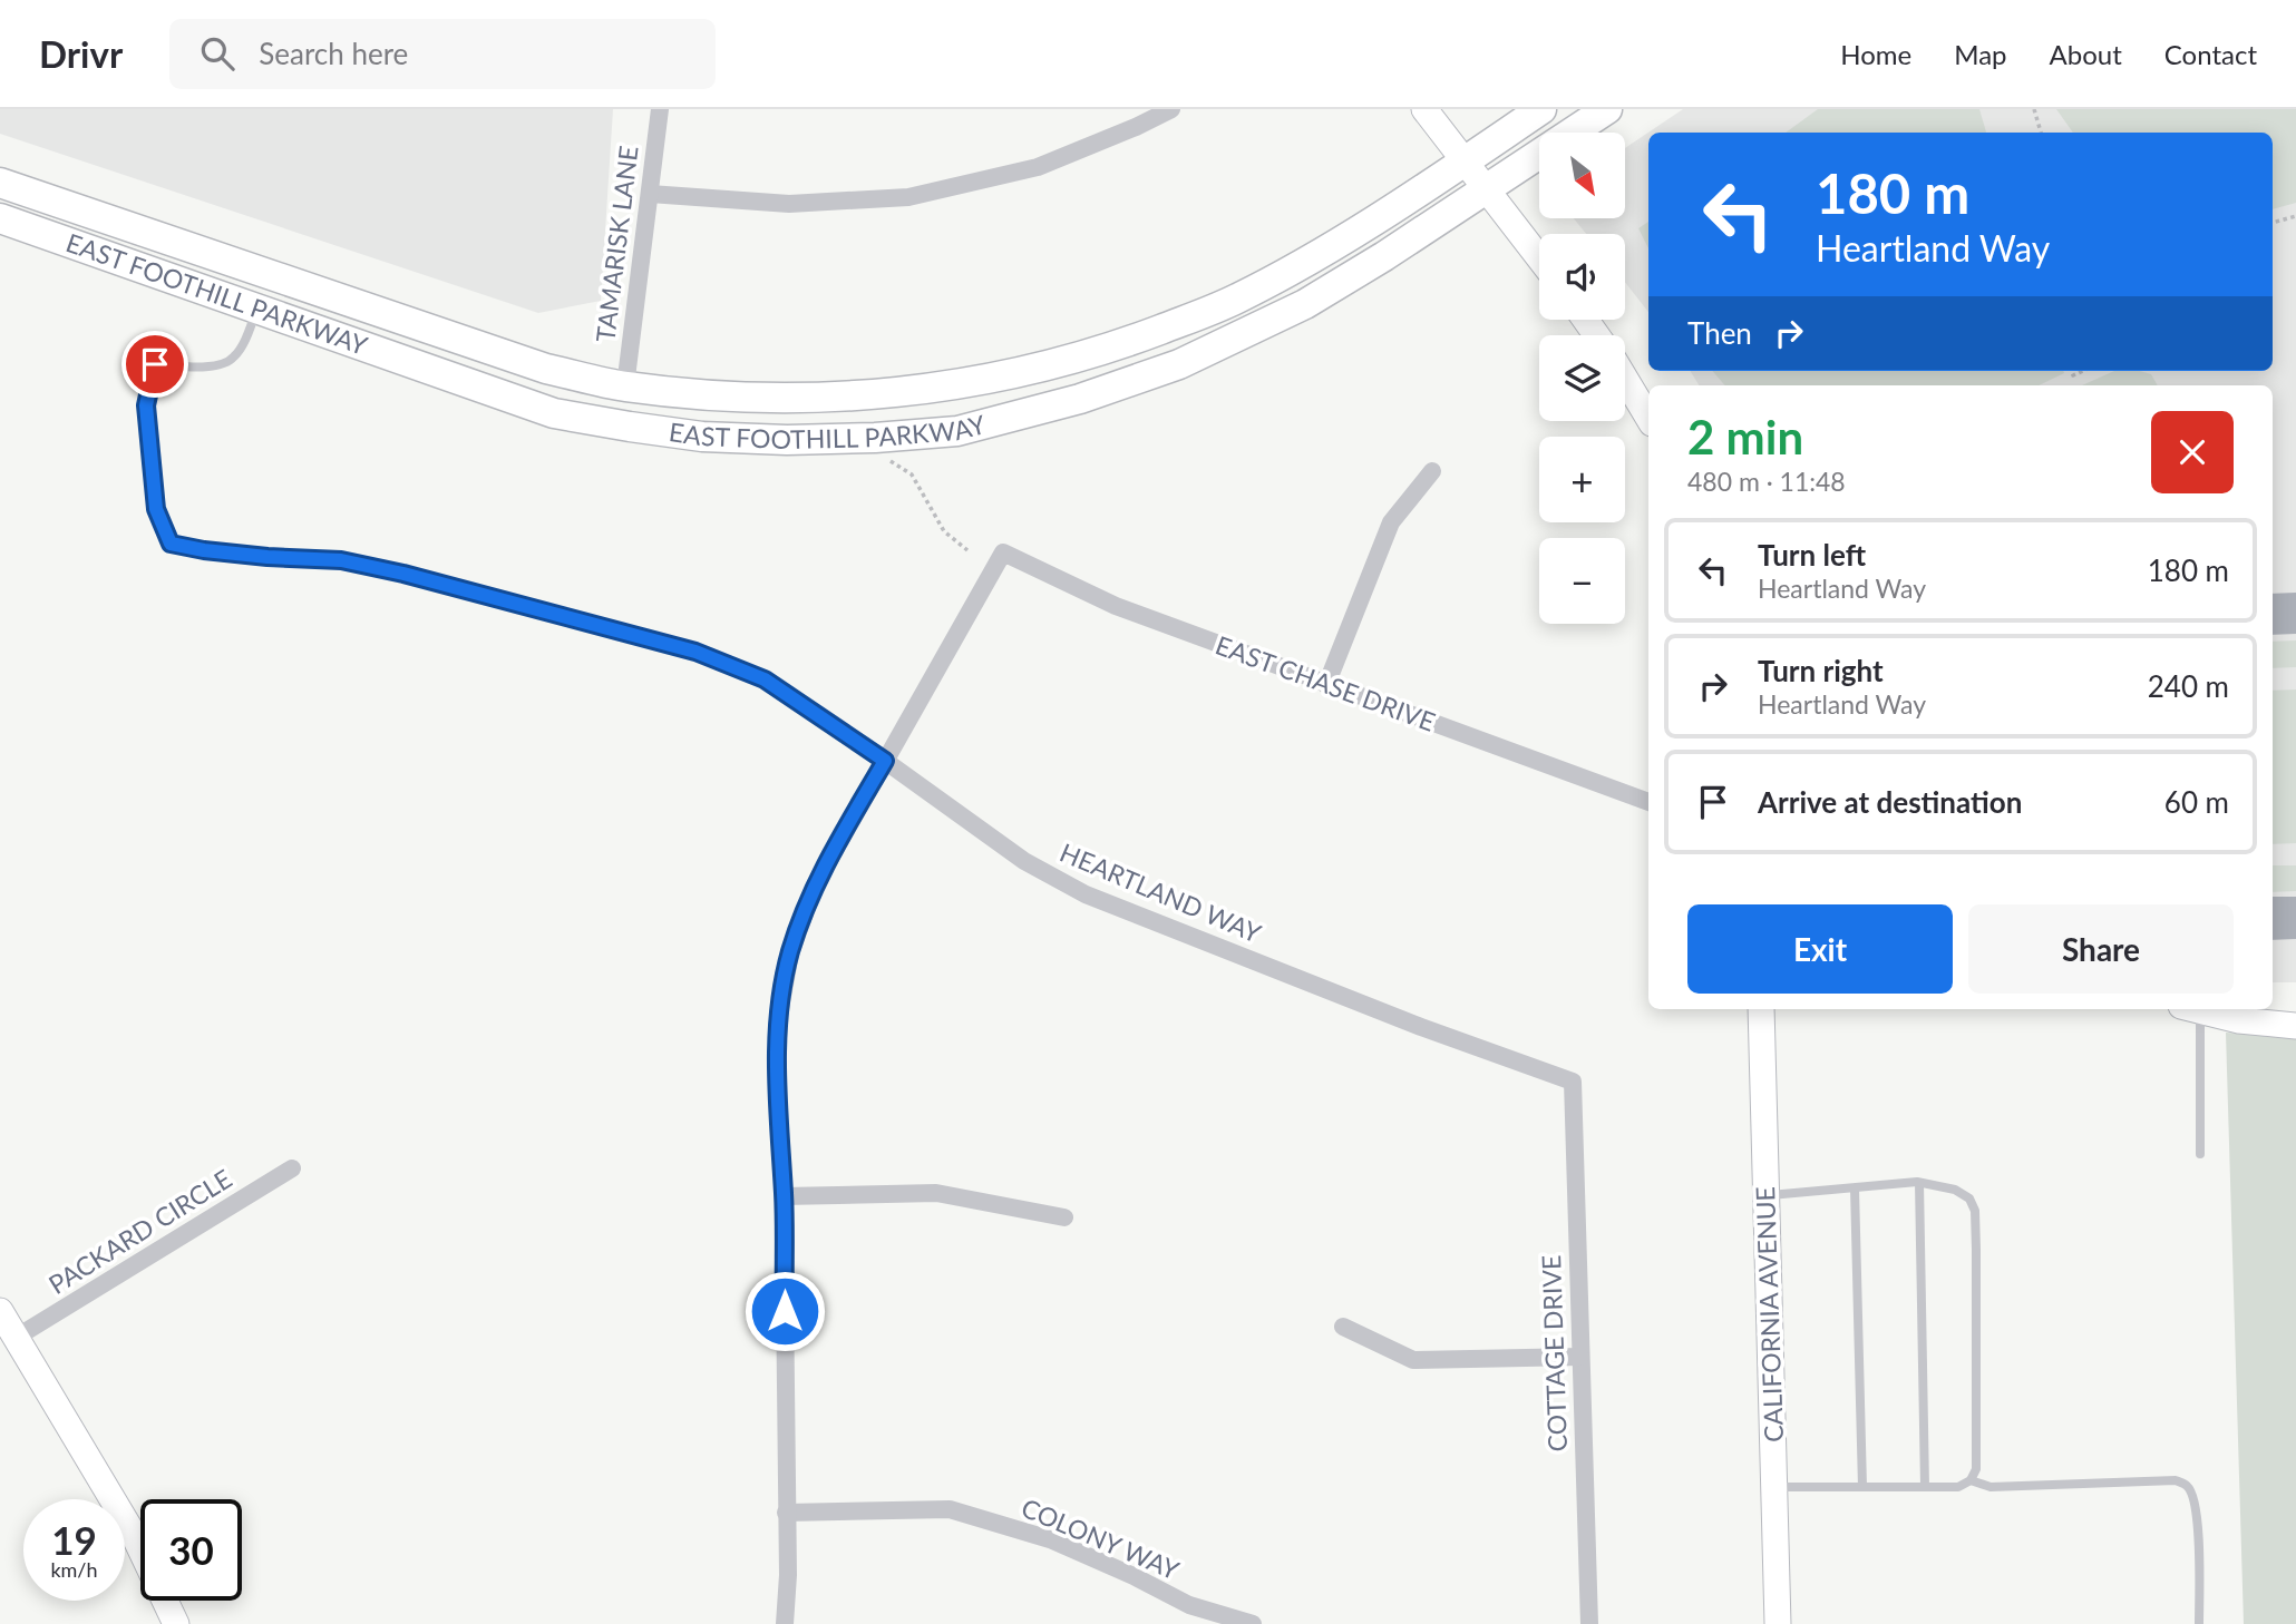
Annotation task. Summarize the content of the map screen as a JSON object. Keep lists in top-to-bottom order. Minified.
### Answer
{"streets":{"main road":["EAST FOOTHILL PARKWAY","CALIFORNIA AVENUE"],"street":["TAMARISK LANE","EAST CHASE DRIVE","HEARTLAND WAY","PACKARD CIRCLE","COTTAGE DRIVE","COLONY WAY"]},"crossings":[["TAMARISK LANE","EAST FOOTHILL PARKWAY"],["EAST CHASE DRIVE","HEARTLAND WAY"],["HEARTLAND WAY","COTTAGE DRIVE"]],"north":"bottom right","page":{"header":"Drivr","search":"Search here","nav":["Home","Map","About","Contact"],"map_buttons":["+","−"],"turn":["180 m","Heartland Way"],"then":"Then","heading":["2 min","480 m · 11:48"],"list":[{"name":"Turn left","note":"Heartland Way","value":"180 m"},{"name":"Turn right","note":"Heartland Way","value":"240 m"},{"name":"Arrive at destination","value":"60 m"}],"buttons":["Exit","Share"],"speed":"19 km/h","limit":"30"}}
